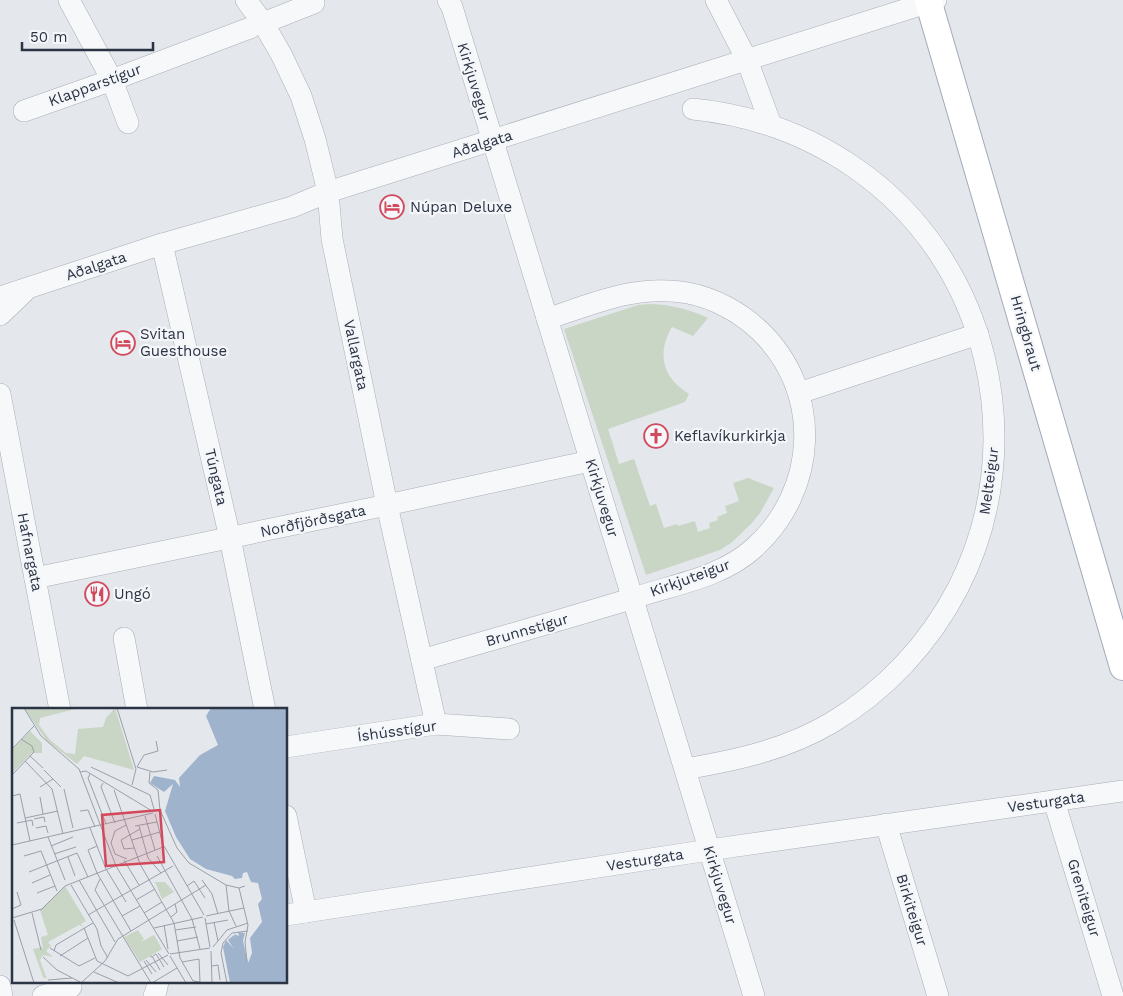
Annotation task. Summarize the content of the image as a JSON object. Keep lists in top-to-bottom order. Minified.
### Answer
{"streets":{"main road":["Hringbraut"],"street":["Kirkjuvegur","Klapparstígur","Aðalgata","Vallargata","Túngata","Melteigur","Norðfjörðsgata","Hafnargata","Kirkjuteigur","Brunnstígur","Íshússtígur","Vesturgata","Greniteigur","Birkiteigur"]},"crossings":[["Kirkjuvegur","Aðalgata"],["Kirkjuvegur","Melteigur"],["Kirkjuvegur","Norðfjörðsgata"],["Kirkjuvegur","Kirkjuteigur"],["Kirkjuvegur","Brunnstígur"],["Kirkjuvegur","Vesturgata"],["Klapparstígur","Vallargata"],["Aðalgata","Hringbraut"],["Aðalgata","Vallargata"],["Aðalgata","Túngata"],["Vallargata","Norðfjörðsgata"],["Vallargata","Brunnstígur"],["Vallargata","Íshússtígur"],["Túngata","Norðfjörðsgata"],["Norðfjörðsgata","Hafnargata"],["Kirkjuteigur","Brunnstígur"],["Vesturgata","Greniteigur"],["Vesturgata","Birkiteigur"]],"places":{"hotel":["Núpan Deluxe","Svitan Guesthouse"],"church":["Keflavíkurkirkja"],"restaurant":["Ungó"]},"scale_bar":"50 m"}
